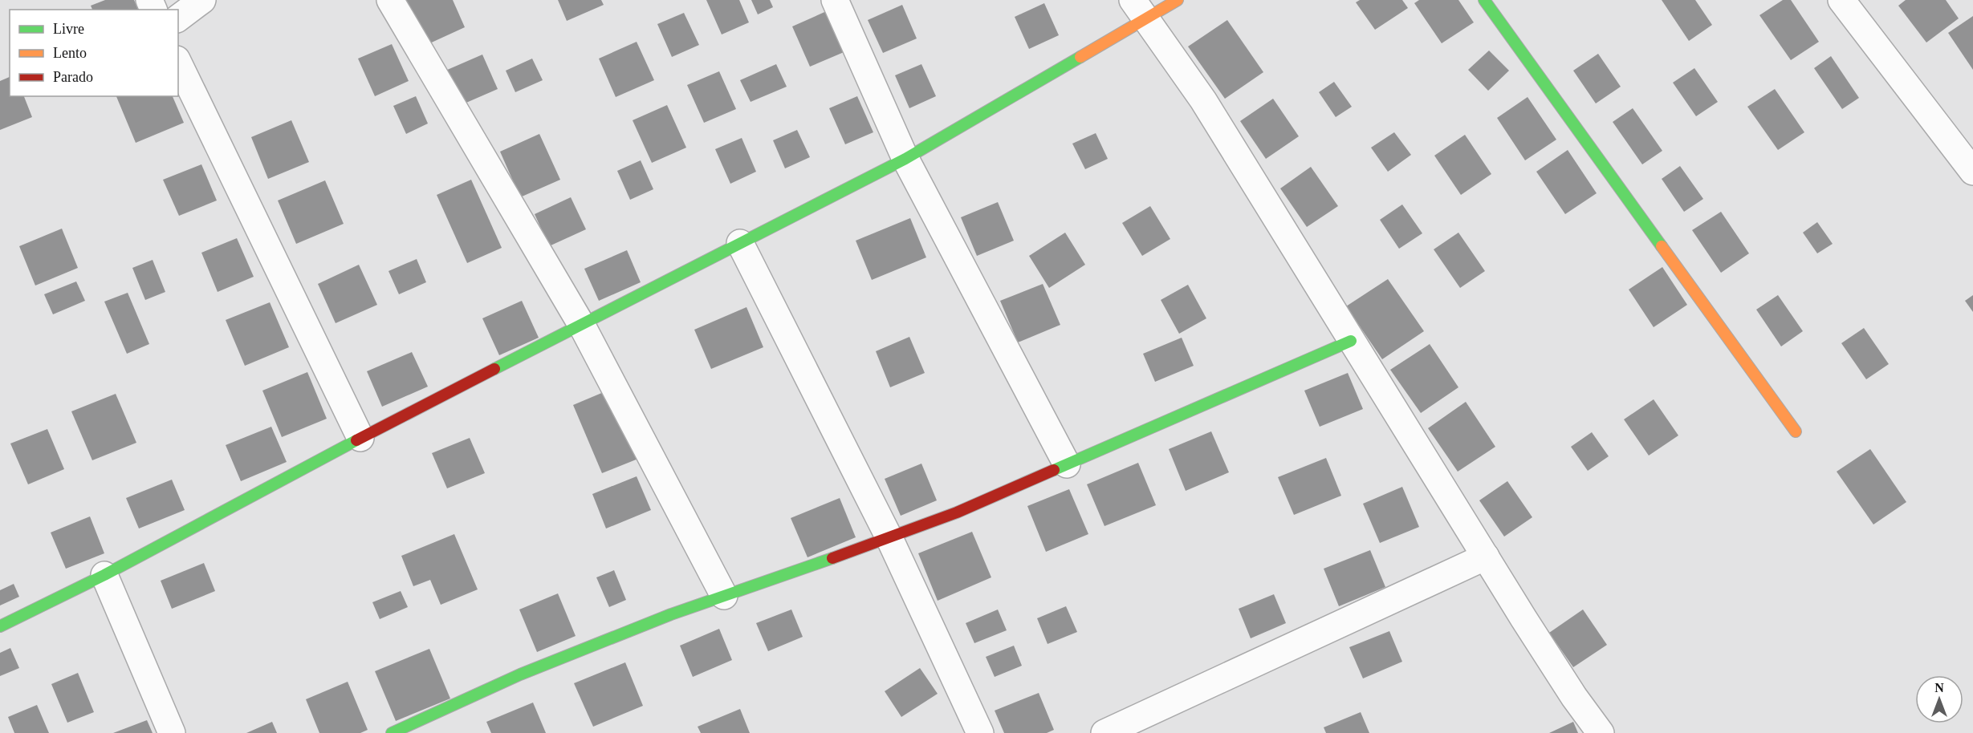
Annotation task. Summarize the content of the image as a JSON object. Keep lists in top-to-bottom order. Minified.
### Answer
{"legend":["Livre","Lento","Parado"],"north":"top"}
